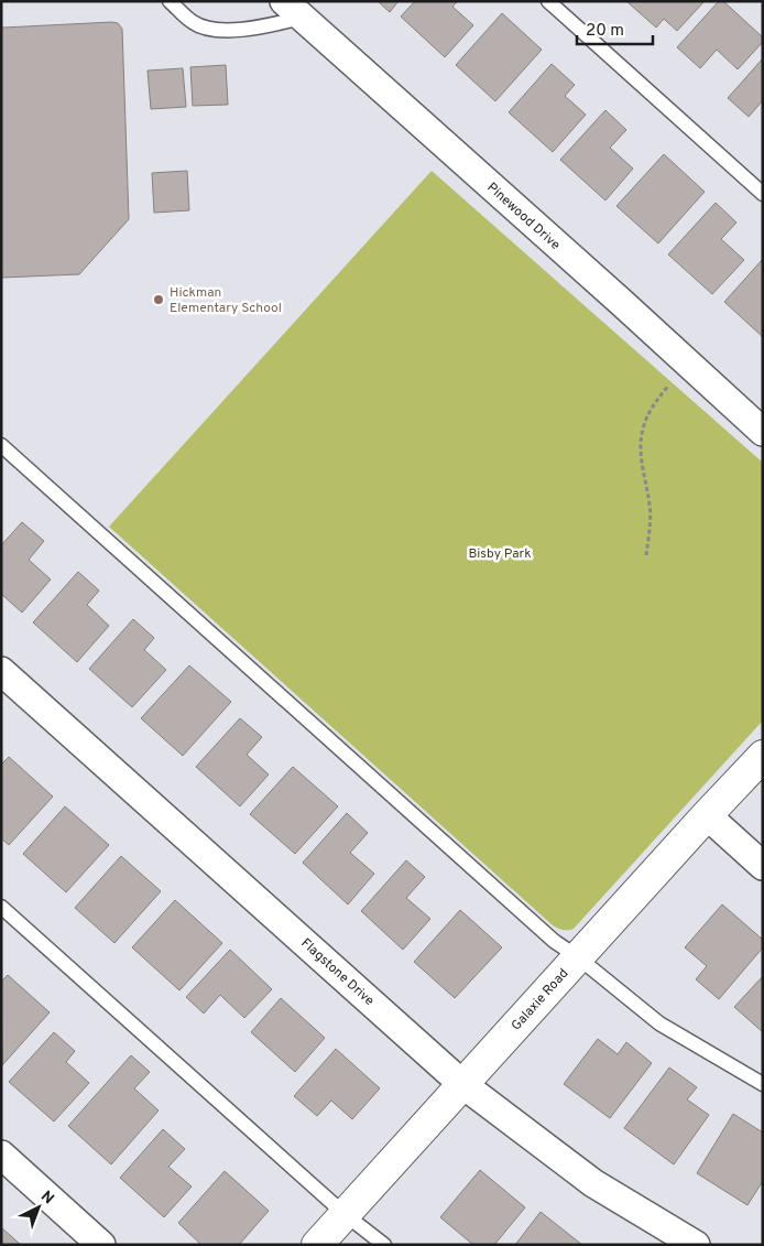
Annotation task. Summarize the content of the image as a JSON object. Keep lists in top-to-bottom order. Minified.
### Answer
{"streets":{"street":["Pinewood Drive","Flagstone Drive","Galaxie Road"]},"crossings":[["Flagstone Drive","Galaxie Road"]],"parks":["Bisby Park"],"places":["Hickman Elementary School"],"scale_bar":"20 m","north":"top right"}
